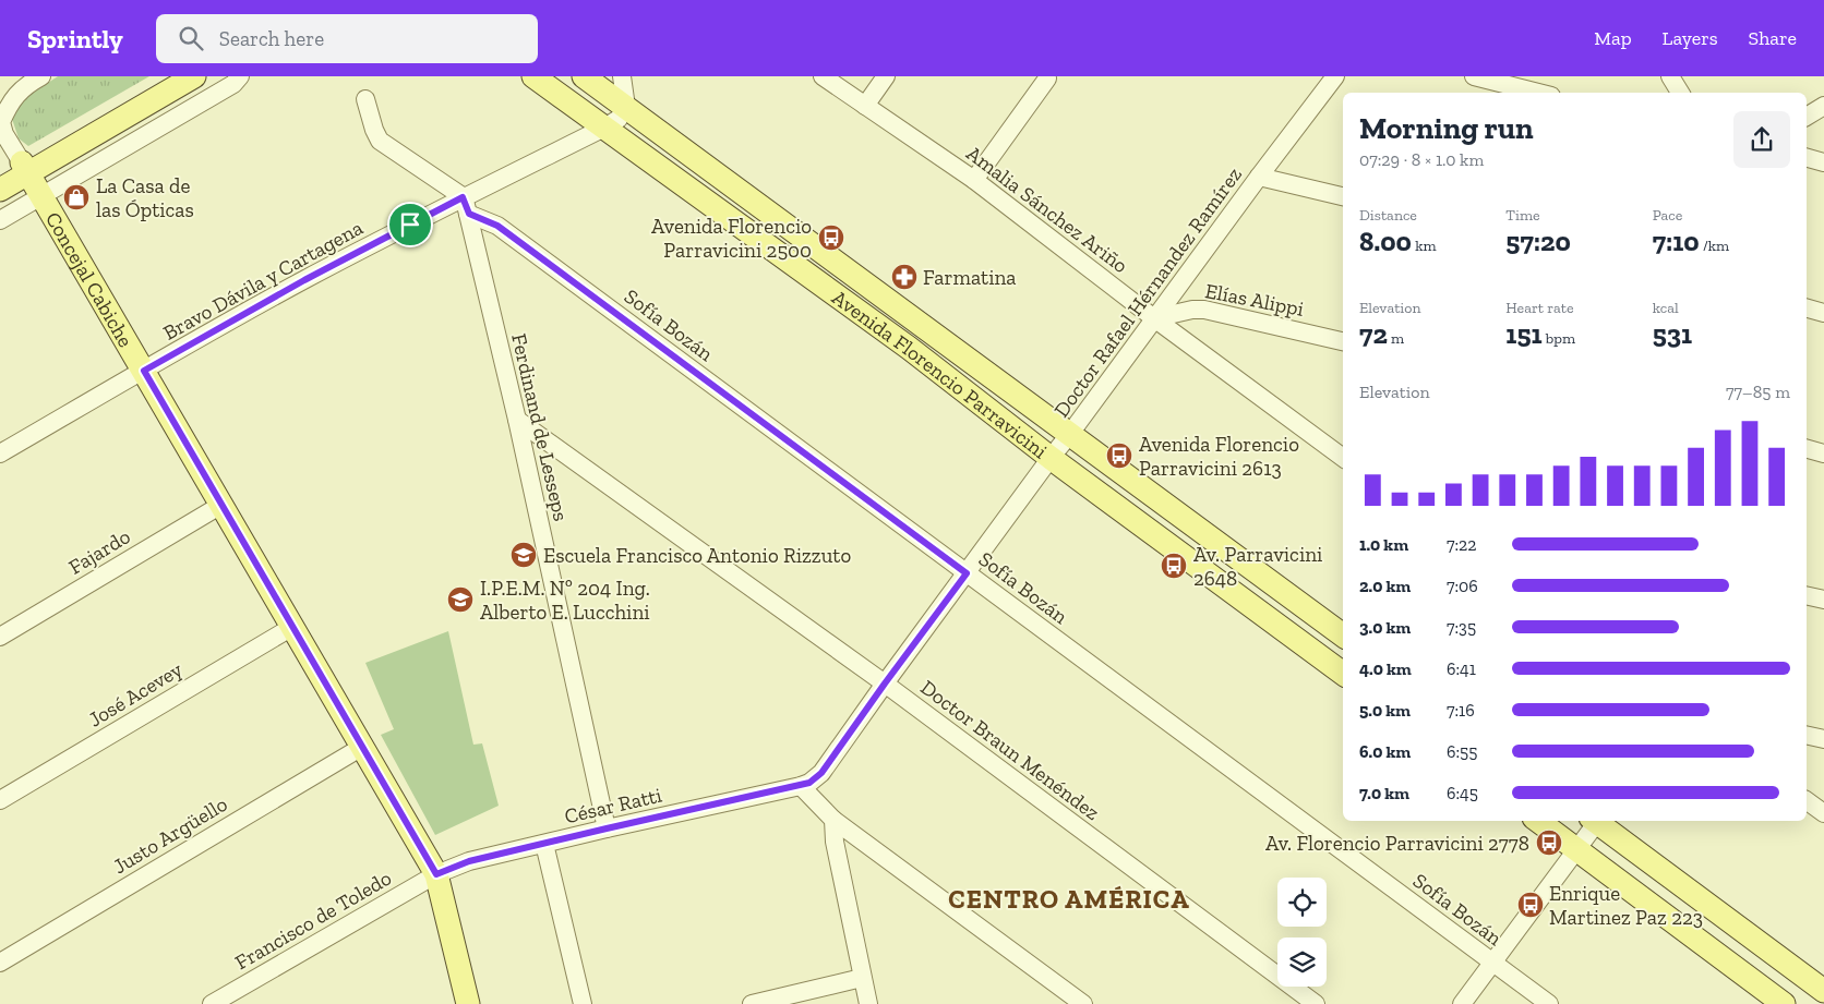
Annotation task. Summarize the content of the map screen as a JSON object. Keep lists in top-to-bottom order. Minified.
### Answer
{"streets":{"main road":["Concejal Cabiche","Avenida Florencio Parravicini"],"street":["Amalia Sánchez Ariño","Bravo Dávila y Cartagena","Doctor Rafael Hérnandez Ramírez","Elías Alippi","Sofía Bozán","Ferdinand de Lesseps","Fajardo","José Acevey","Doctor Braun Menéndez","César Ratti","Justo Argüello","Francisco de Toledo"]},"crossings":[["Amalia Sánchez Ariño","Doctor Rafael Hérnandez Ramírez"],["Amalia Sánchez Ariño","Elías Alippi"],["Concejal Cabiche","Bravo Dávila y Cartagena"],["Concejal Cabiche","Fajardo"],["Concejal Cabiche","José Acevey"],["Concejal Cabiche","César Ratti"],["Concejal Cabiche","Justo Argüello"],["Concejal Cabiche","Francisco de Toledo"],["Bravo Dávila y Cartagena","Sofía Bozán"],["Bravo Dávila y Cartagena","Avenida Florencio Parravicini"],["Bravo Dávila y Cartagena","Ferdinand de Lesseps"],["Doctor Rafael Hérnandez Ramírez","Elías Alippi"],["Doctor Rafael Hérnandez Ramírez","Sofía Bozán"],["Doctor Rafael Hérnandez Ramírez","Avenida Florencio Parravicini"],["Doctor Rafael Hérnandez Ramírez","Doctor Braun Menéndez"],["Doctor Rafael Hérnandez Ramírez","César Ratti"],["Sofía Bozán","Ferdinand de Lesseps"],["Ferdinand de Lesseps","Doctor Braun Menéndez"],["Ferdinand de Lesseps","César Ratti"],["César Ratti","Francisco de Toledo"]],"districts":["CENTRO AMÉRICA"],"places":{"shop":["La Casa de las Ópticas"],"bus stop":["Avenida Florencio Parravicini 2500","Avenida Florencio Parravicini 2613","Av. Parravicini 2648","Av. Florencio Parravicini 2778","Enrique Martinez Paz 223"],"pharmacy":["Farmatina"],"school or university":["Escuela Francisco Antonio Rizzuto","I.P.E.M. Nº 204 Ing. Alberto E. Lucchini"]},"page":{"header":"Sprintly","search":"Search here","nav":["Map","Layers","Share"],"heading":["Morning run","07:29 · 8 × 1.0 km"],"stats":[["Distance","8.00 km"],["Time","57:20"],["Pace","7:10 /km"],["Elevation","72 m"],["Heart rate","151 bpm"],["kcal","531"]],"chart":["Elevation","77–85 m"],"list":[{"name":"1.0 km","note":"7:22"},{"name":"2.0 km","note":"7:06"},{"name":"3.0 km","note":"7:35"},{"name":"4.0 km","note":"6:41"},{"name":"5.0 km","note":"7:16"},{"name":"6.0 km","note":"6:55"},{"name":"7.0 km","note":"6:45"}]}}
